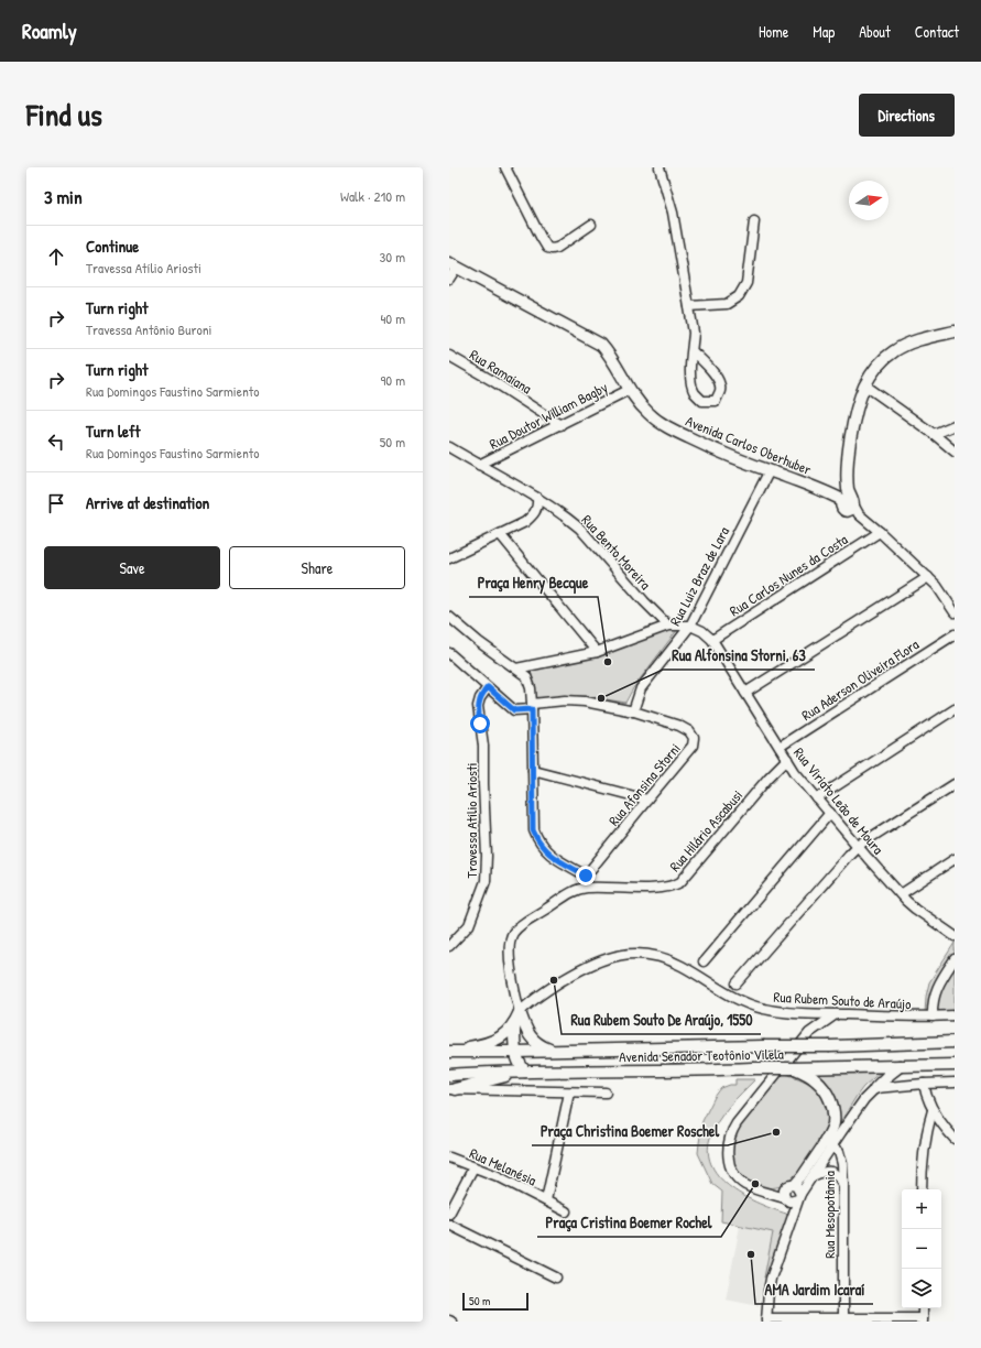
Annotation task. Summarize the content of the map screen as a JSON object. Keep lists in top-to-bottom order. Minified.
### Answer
{"streets":{"main road":["Avenida Carlos Oberhuber","Avenida Senador Teotônio Vilela"],"street":["Rua Ramaiana","Rua Doutor William Bagby","Rua Bento Moreira","Rua Carlos Nunes da Costa","Rua Luiz Braz de Lara","Rua Aderson Oliveira Flora","Rua Afonsina Storni","Rua Viriato Leão de Moura","Travessa Atílio Ariosti","Rua Hilário Ascabusi","Rua Rubem Souto de Araújo","Rua Melanésia","Rua Mesopotâmia"]},"crossings":[["Rua Ramaiana","Rua Doutor William Bagby"],["Rua Doutor William Bagby","Avenida Carlos Oberhuber"],["Rua Doutor William Bagby","Rua Bento Moreira"],["Avenida Carlos Oberhuber","Rua Carlos Nunes da Costa"],["Avenida Carlos Oberhuber","Rua Luiz Braz de Lara"],["Rua Carlos Nunes da Costa","Rua Viriato Leão de Moura"],["Rua Luiz Braz de Lara","Rua Afonsina Storni"],["Rua Luiz Braz de Lara","Rua Viriato Leão de Moura"],["Rua Aderson Oliveira Flora","Rua Viriato Leão de Moura"],["Rua Afonsina Storni","Travessa Atílio Ariosti"],["Rua Viriato Leão de Moura","Rua Hilário Ascabusi"],["Rua Hilário Ascabusi","Rua Rubem Souto de Araújo"]],"places":["Praça Henry Becque","Rua Alfonsina Storni, 63","Rua Rubem Souto De Araújo, 1550","Praça Christina Boemer Roschel","Praça Cristina Boemer Rochel","AMA Jardim Icaraí"],"scale_bar":"50 m","north":"right","page":{"header":"Roamly","nav":["Home","Map","About","Contact"],"title":"Find us","buttons":["Directions",["Save","Share"]],"heading":["3 min","Walk · 210 m"],"list":[["Continue","Travessa Atílio Ariosti","30 m"],["Turn right","Travessa Antônio Buroni","40 m"],["Turn right","Rua Domingos Faustino Sarmiento","90 m"],["Turn left","Rua Domingos Faustino Sarmiento","50 m"],"Arrive at destination"],"map_buttons":["+","−"],"scale":"50 m"}}
